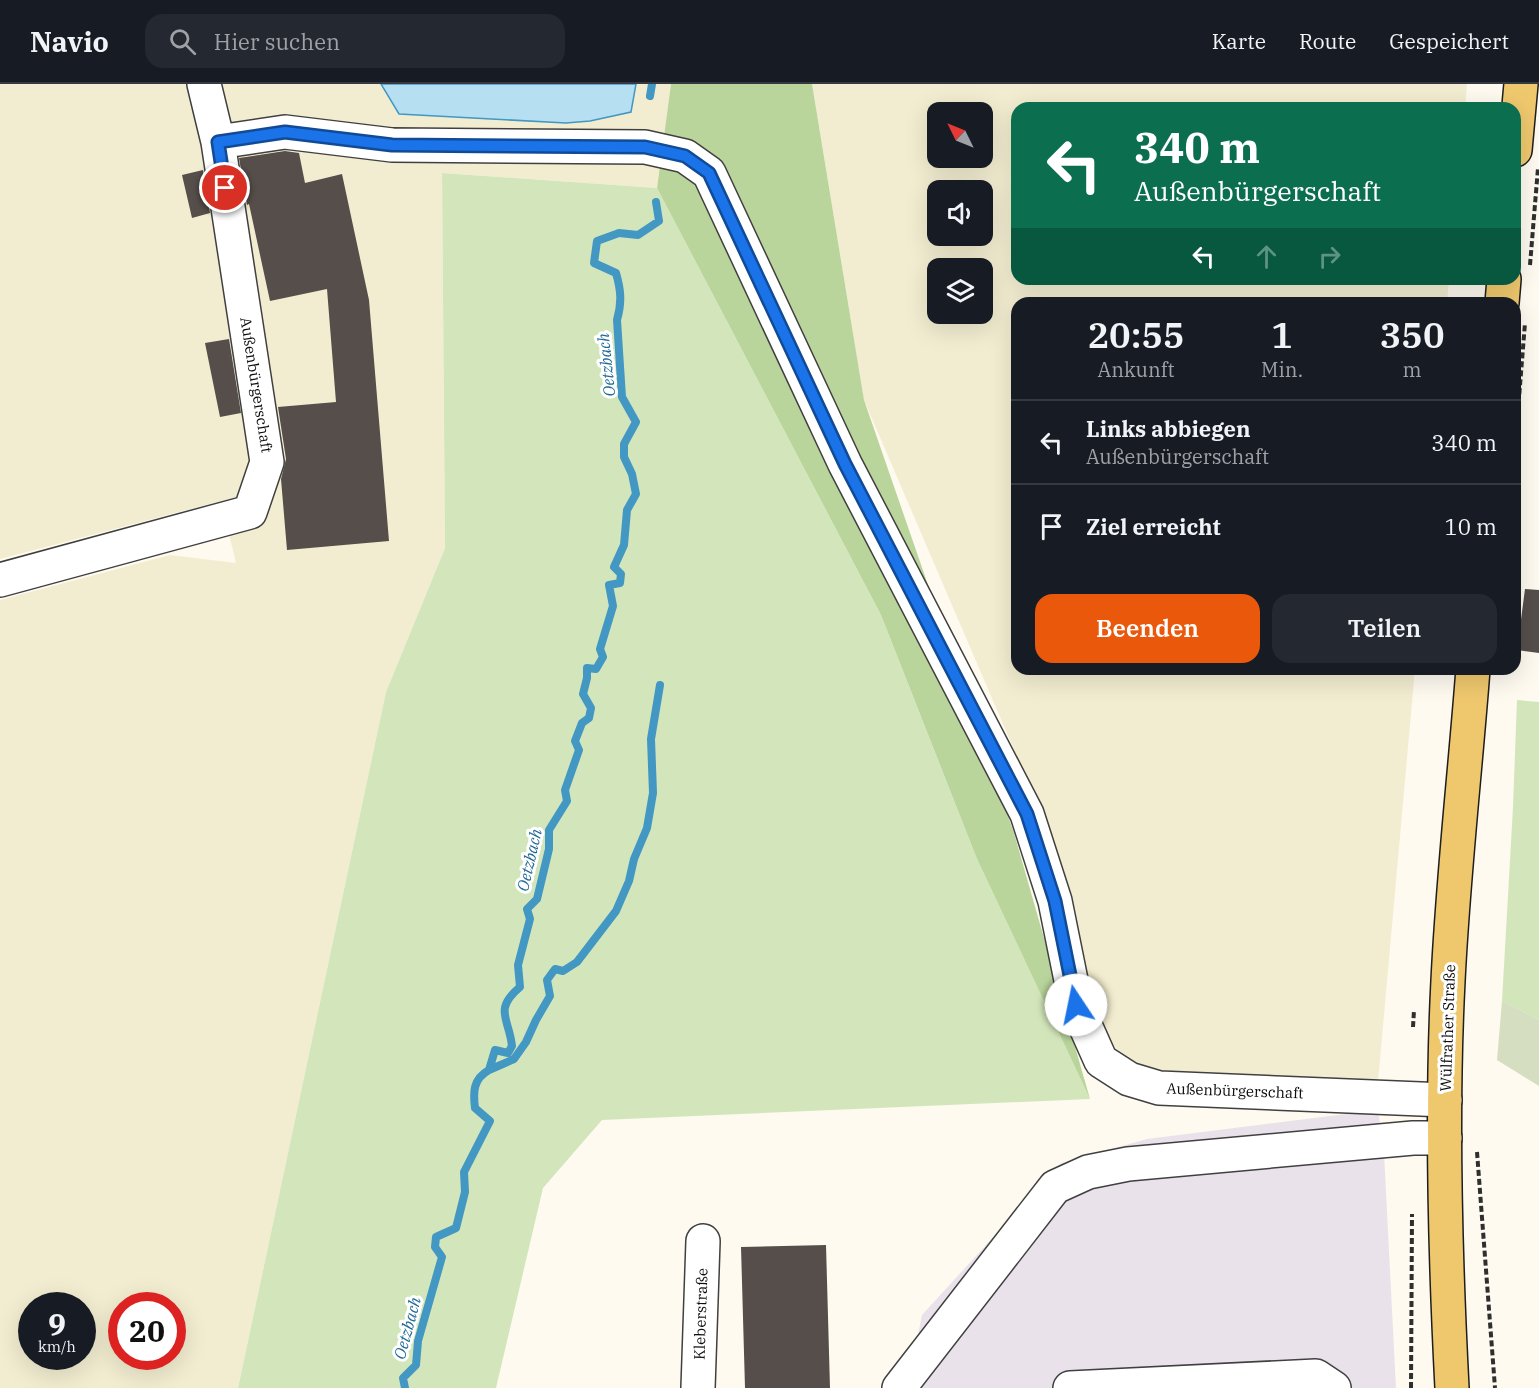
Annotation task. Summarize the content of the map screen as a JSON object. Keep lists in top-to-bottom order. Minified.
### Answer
{"streets":{"main road":["Wülfrather Straße"],"street":["Außenbürgerschaft","Kleberstraße"]},"crossings":[["Außenbürgerschaft","Wülfrather Straße"]],"water":["Oetzbach"],"north":"top left","page":{"header":"Navio","search":"Hier suchen","nav":["Karte","Route","Gespeichert"],"turn":["340 m","Außenbürgerschaft"],"eta":["20:55","Ankunft","1","Min.","350","m"],"list":[{"name":"Links abbiegen","note":"Außenbürgerschaft","value":"340 m"},{"name":"Ziel erreicht","value":"10 m"}],"buttons":["Beenden","Teilen"],"speed":"9 km/h","limit":"20"}}
